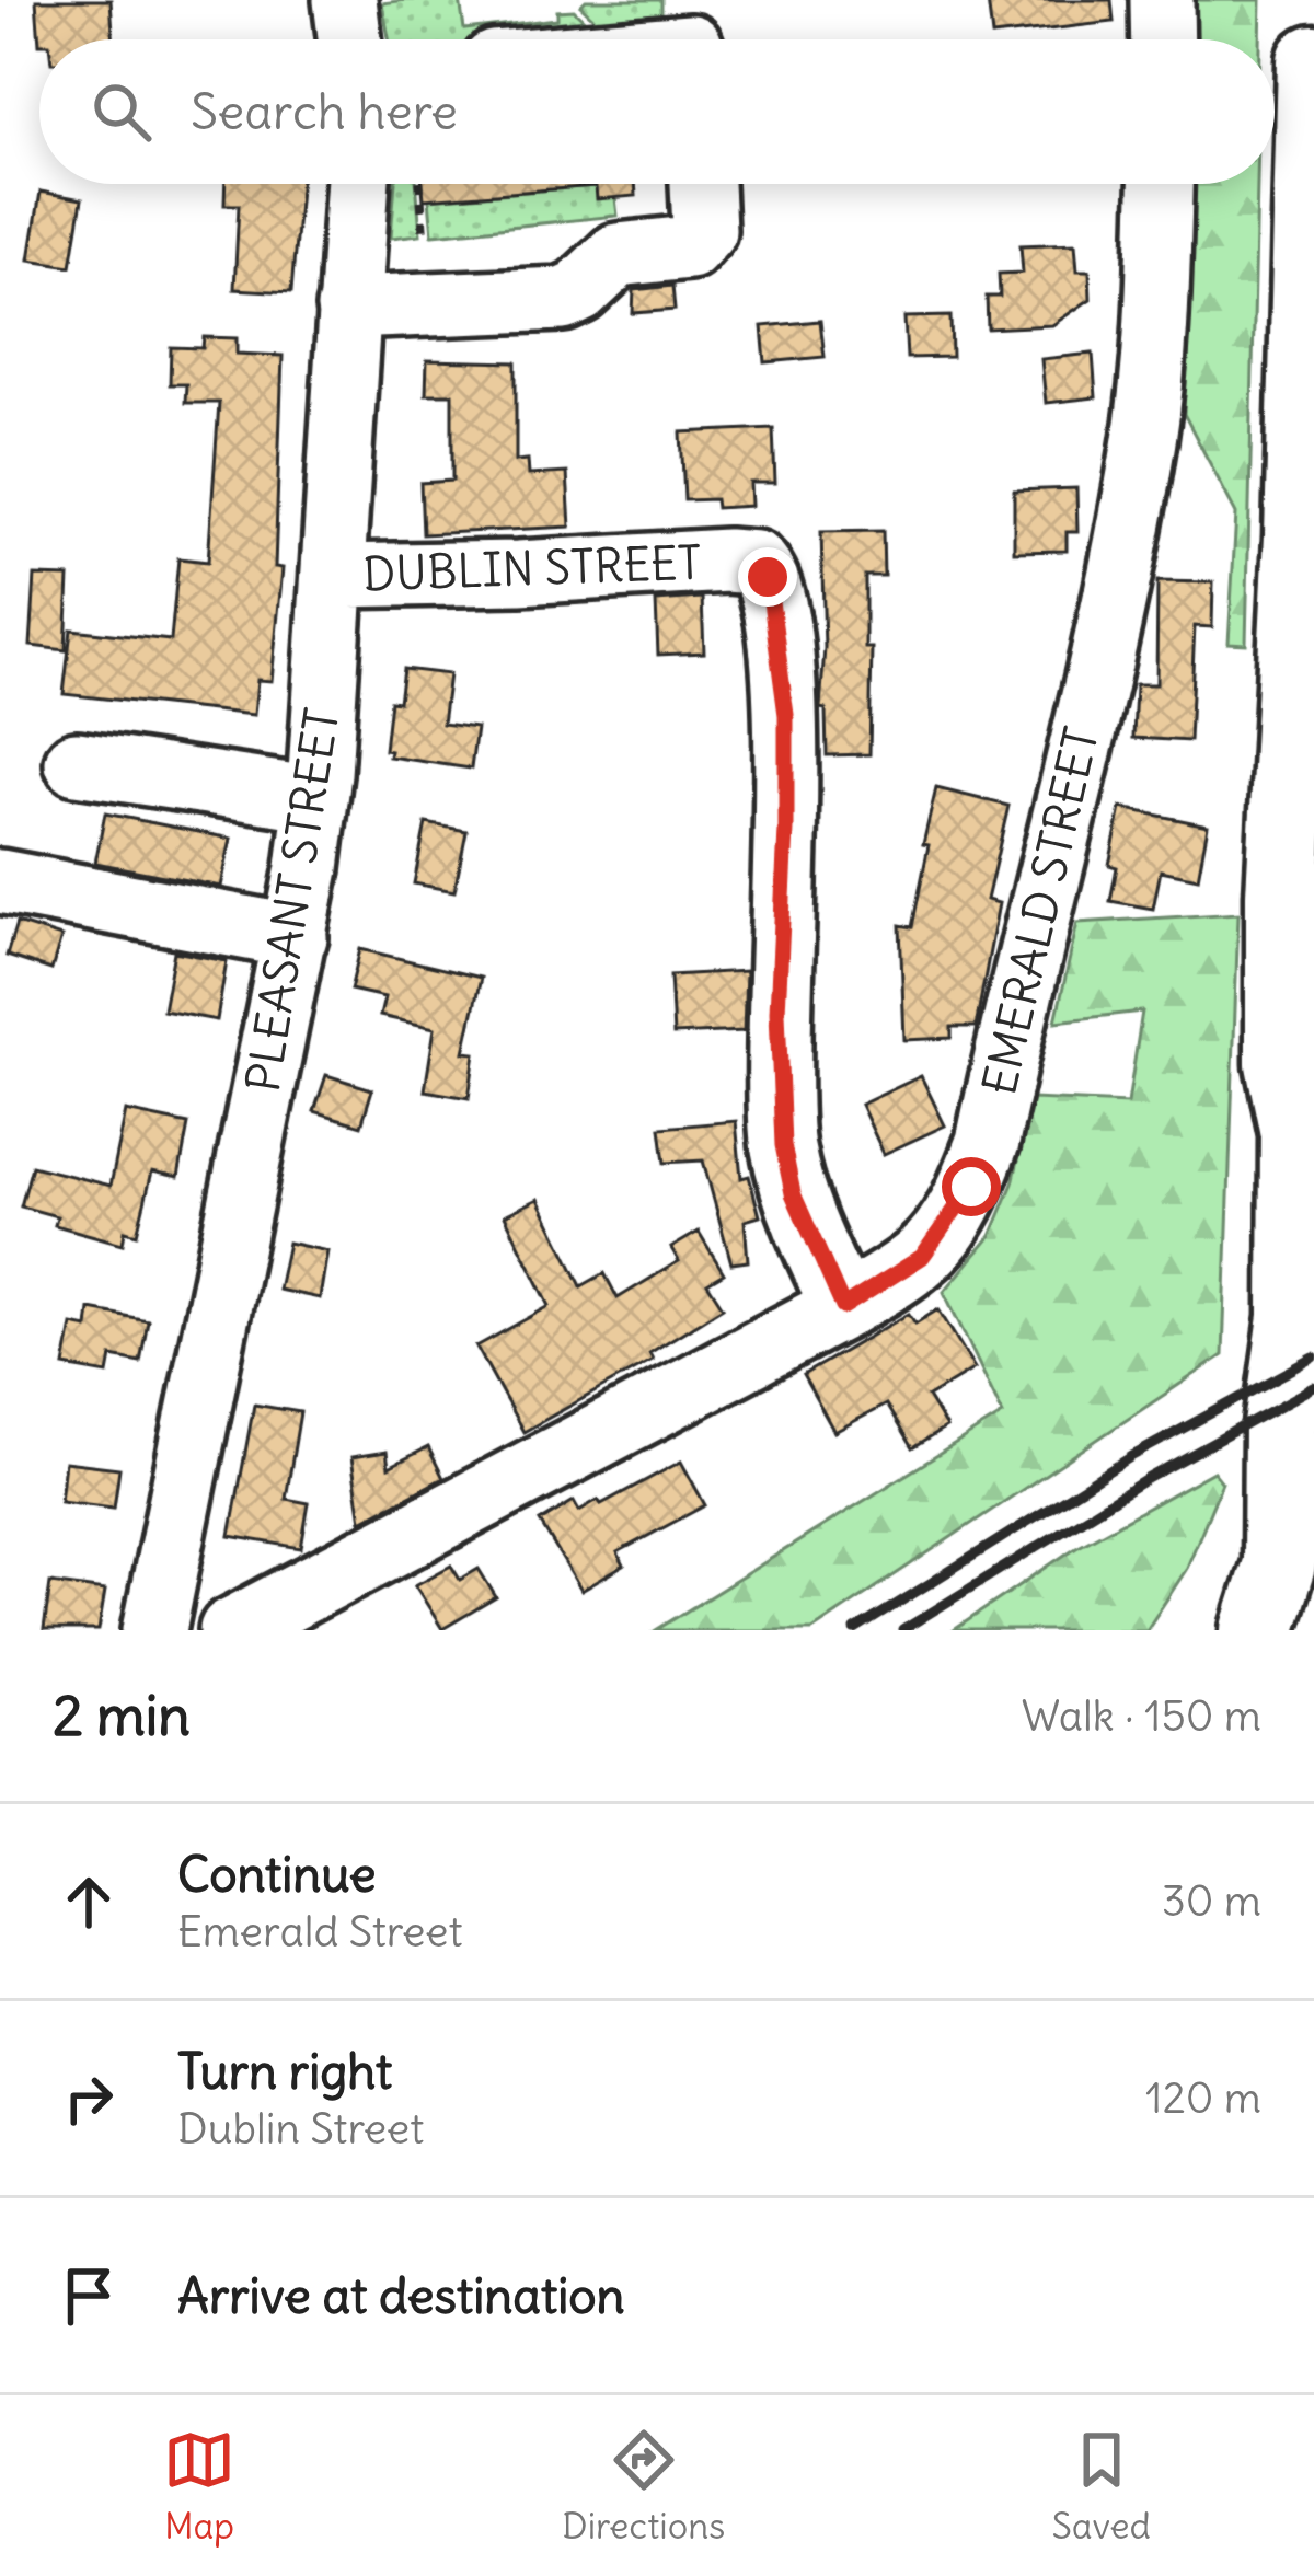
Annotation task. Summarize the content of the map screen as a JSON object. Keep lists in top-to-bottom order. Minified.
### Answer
{"streets":{"street":["DUBLIN STREET","PLEASANT STREET","EMERALD STREET"]},"crossings":[["DUBLIN STREET","PLEASANT STREET"],["DUBLIN STREET","EMERALD STREET"]],"page":{"search":"Search here","heading":["2 min","Walk · 150 m"],"list":[["Continue","Emerald Street","30 m"],["Turn right","Dublin Street","120 m"],"Arrive at destination"],"nav":["Map","Directions","Saved"]}}
